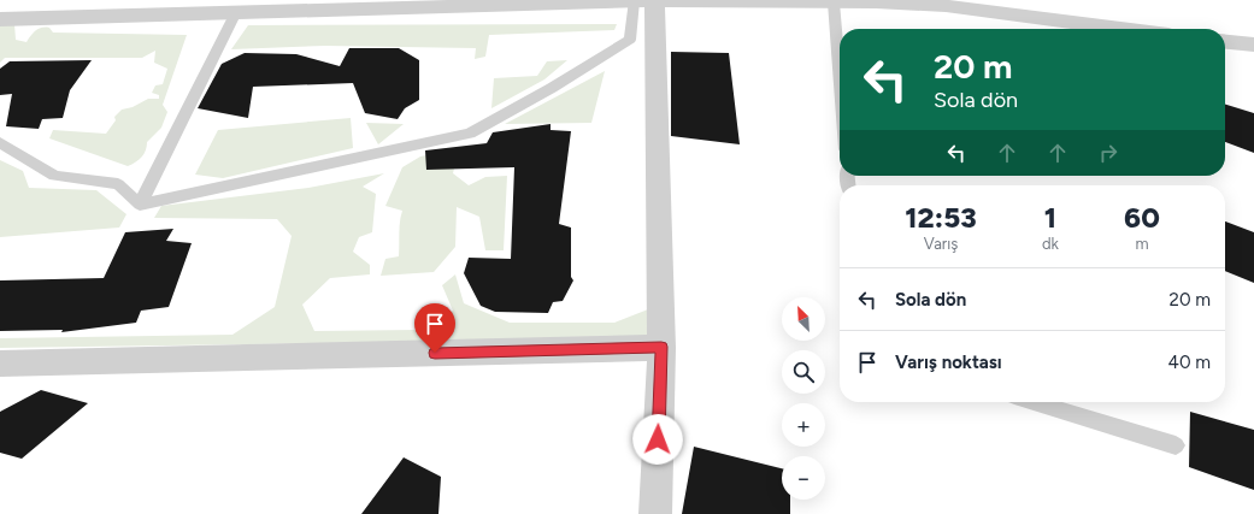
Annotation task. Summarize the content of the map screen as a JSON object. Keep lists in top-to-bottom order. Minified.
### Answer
{"north":"top left","page":{"turn":["20 m","Sola dön"],"eta":["12:53","Varış","1","dk","60","m"],"list":[{"name":"Sola dön","value":"20 m"},{"name":"Varış noktası","value":"40 m"}],"map_buttons":["+","−"]}}
